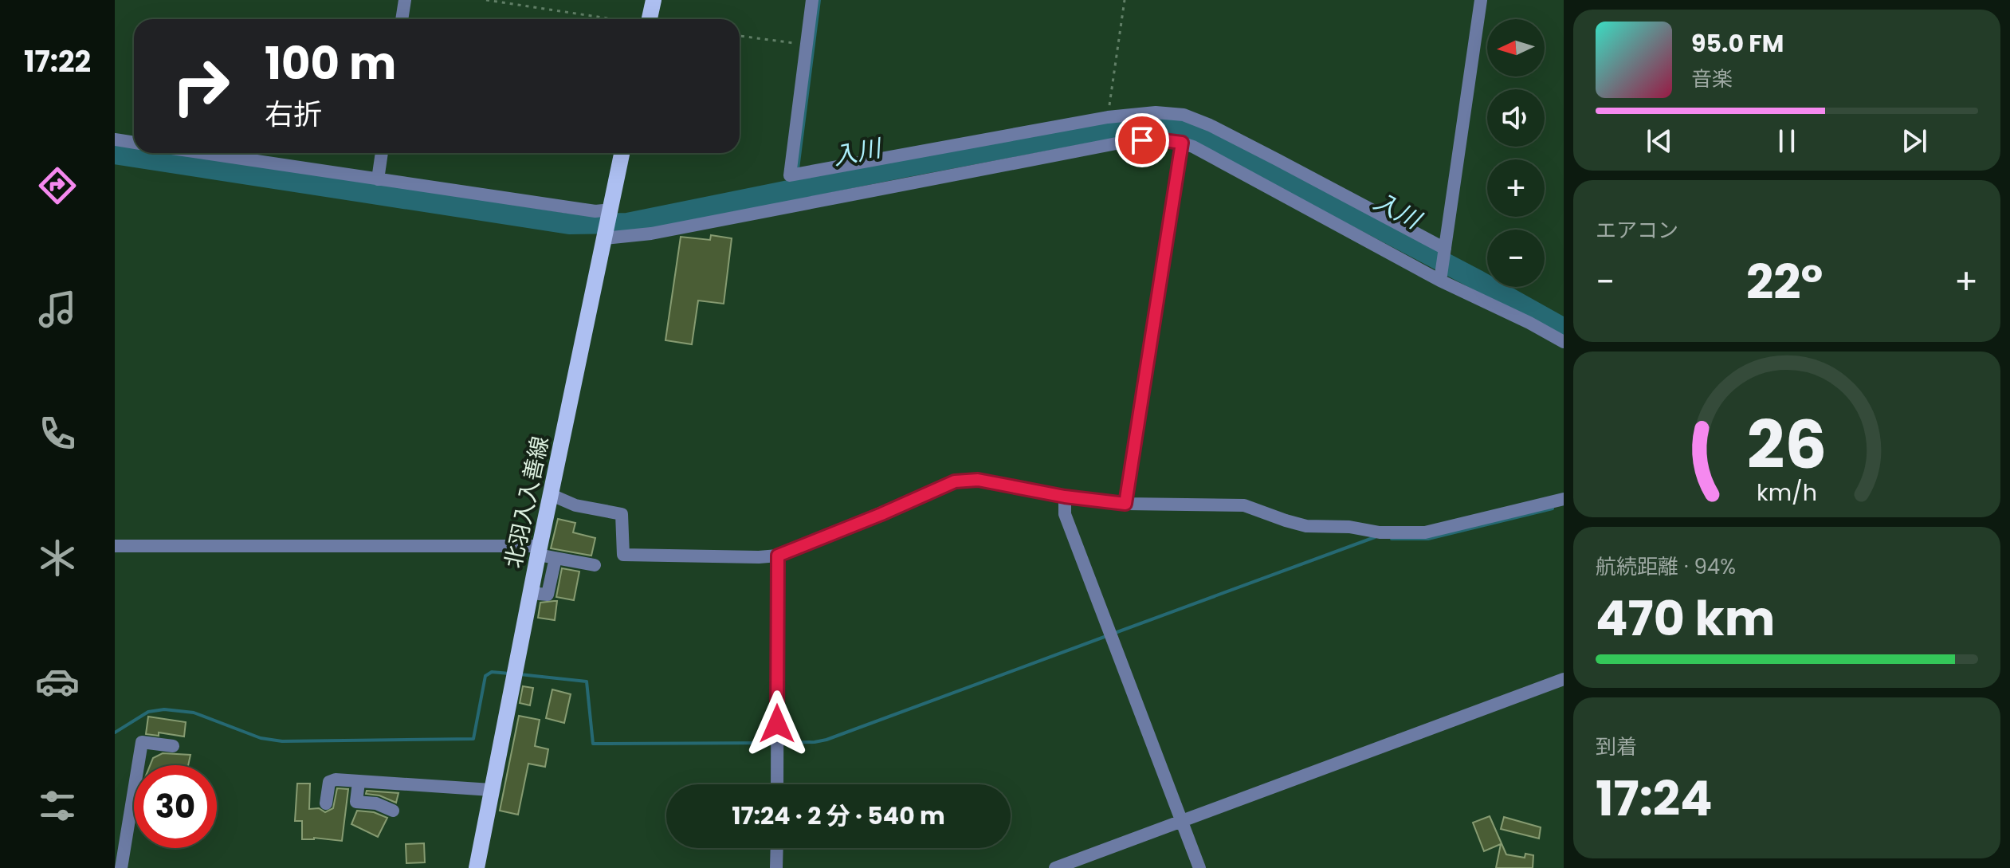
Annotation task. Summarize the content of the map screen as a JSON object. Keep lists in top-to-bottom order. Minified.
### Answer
{"streets":{"main road":["北羽入入善線"]},"water":["入川"],"north":"left","page":{"tabs":"17:22","map_buttons":["+","−"],"turn":["100 m","右折"],"song":["95.0 FM","音楽"],"tile":["エアコン",["航続距離 · 94%","470 km"],["到着","17:24"]],"heat":["−","22°","+"],"limit":"30","trip":"17:24 · 2 分 · 540 m","gauge":["26","km/h"]}}
